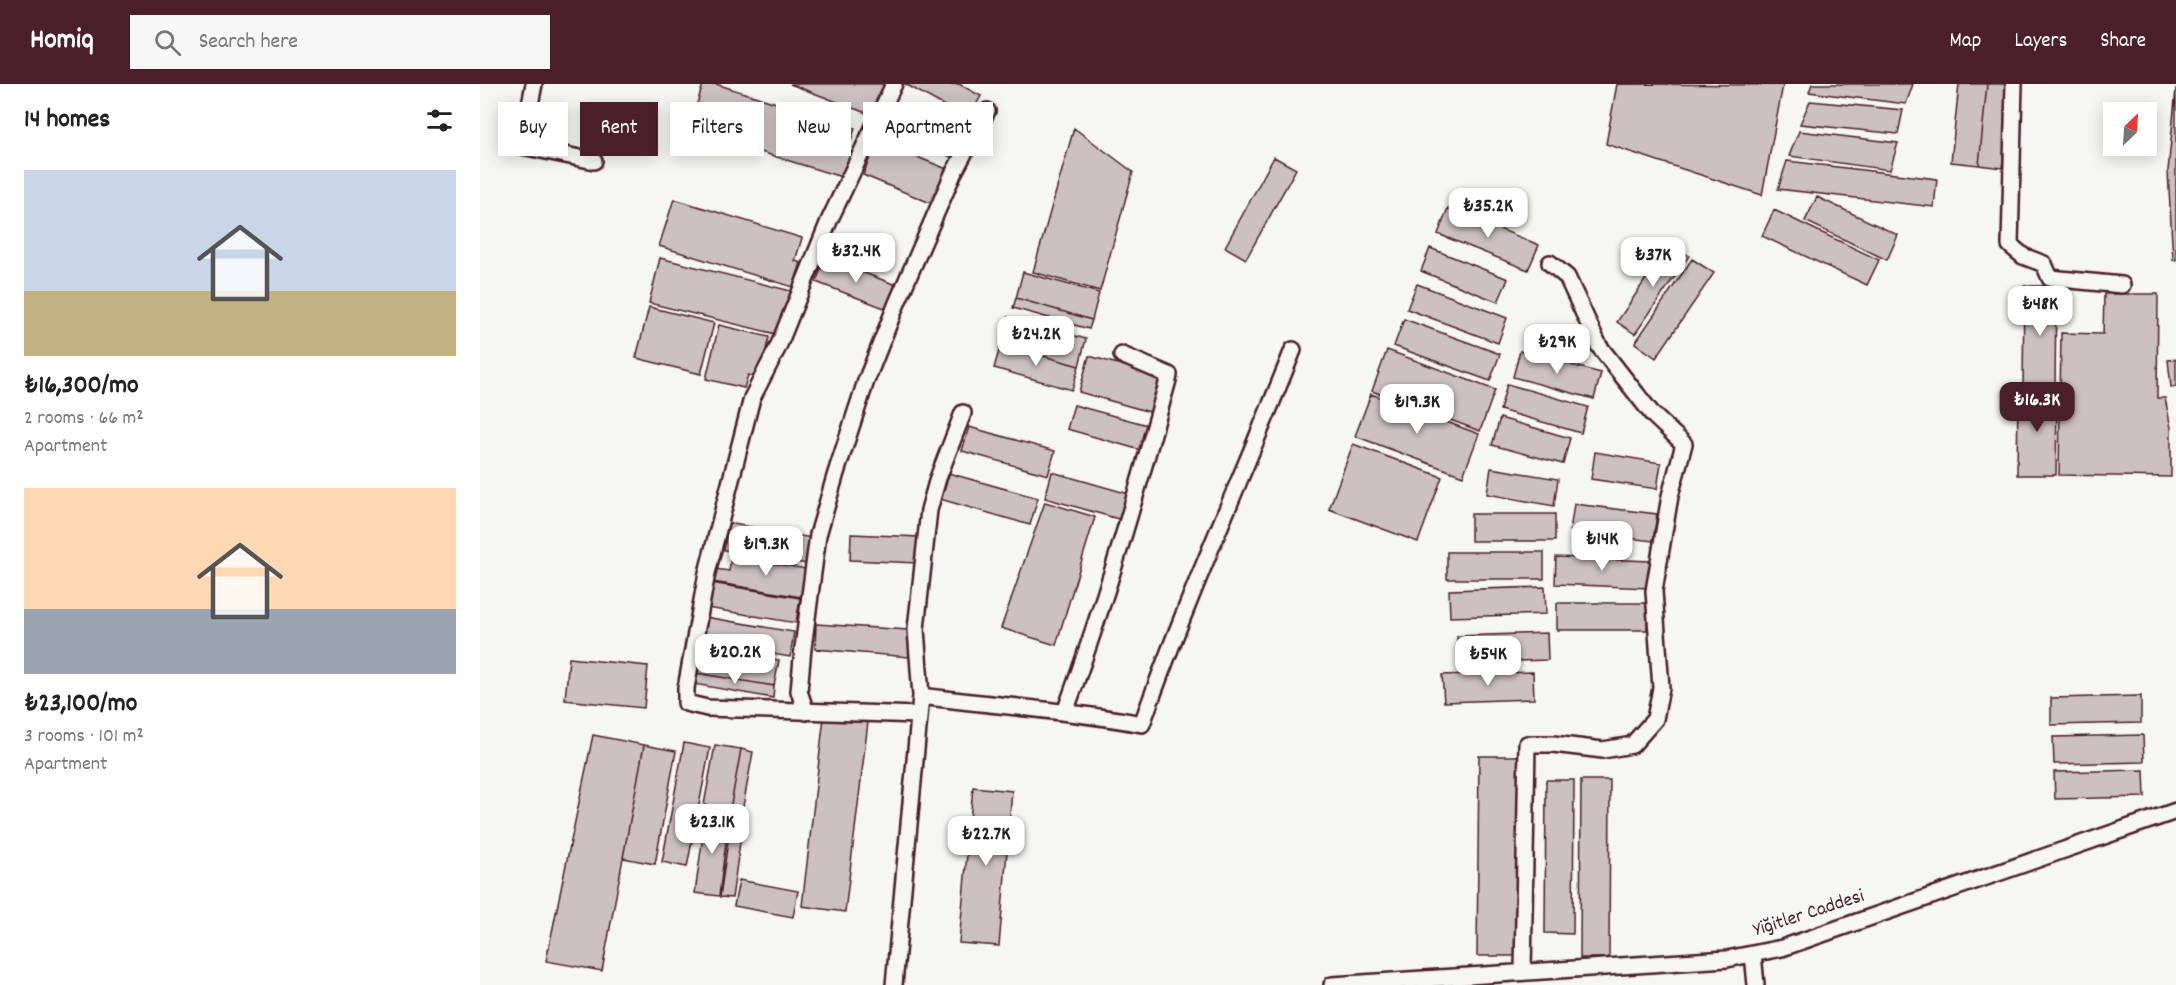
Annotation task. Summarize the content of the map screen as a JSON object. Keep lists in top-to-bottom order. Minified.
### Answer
{"streets":{"street":["Yiğitler Caddesi"]},"north":"top right","page":{"header":"Homiq","search":"Search here","nav":["Map","Layers","Share"],"heading":"14 homes","chip":["Buy","Rent","Filters","New","Apartment"],"list":[{"name":"₺16,300/mo","note":"2 rooms · 66 m² · Apartment"},{"name":"₺23,100/mo","note":"3 rooms · 101 m² · Apartment"}],"price":["₺35.2K","₺32.4K","₺37K","₺48K","₺24.2K","₺29K","₺16.3K","₺19.3K","₺14K","₺19.3K","₺20.2K","₺54K","₺23.1K","₺22.7K"]}}
